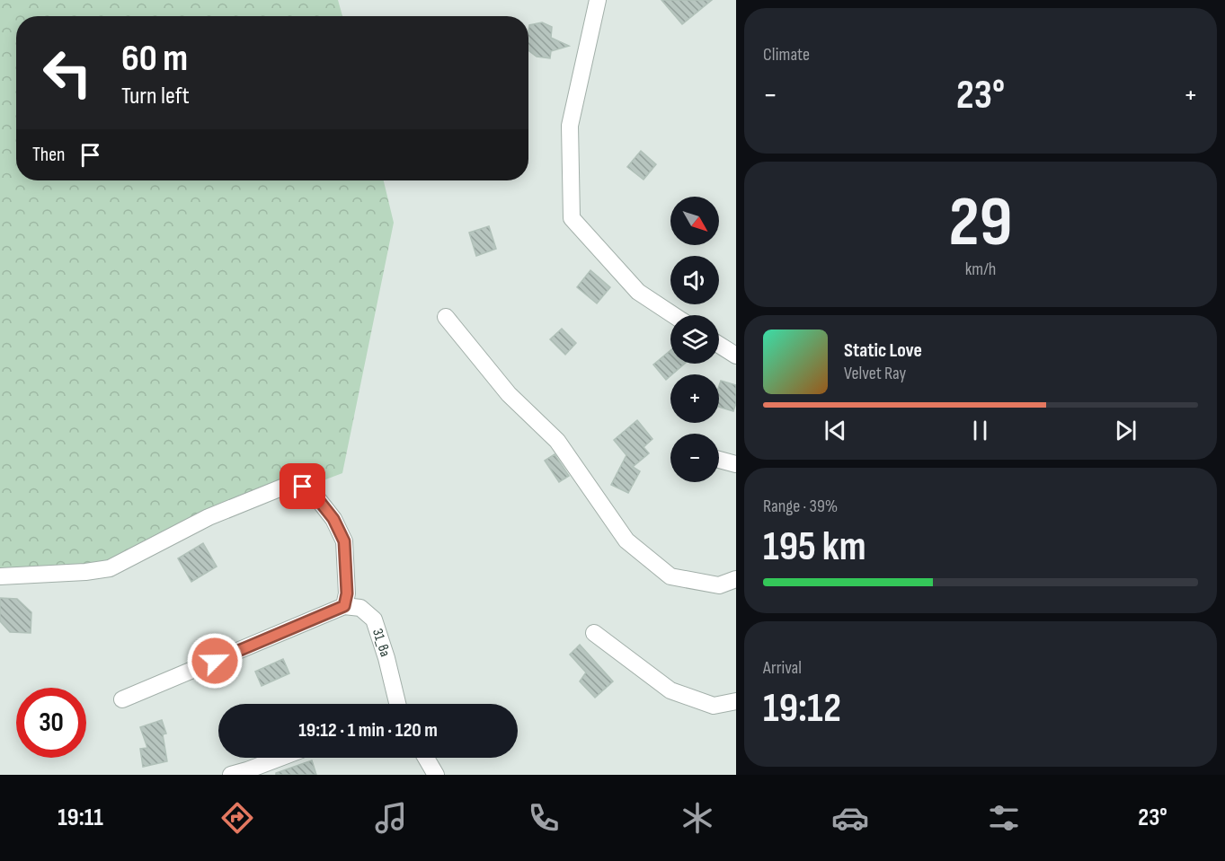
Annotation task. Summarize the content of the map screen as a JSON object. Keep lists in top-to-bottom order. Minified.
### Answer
{"streets":{"street":["31_ва"]},"north":"bottom right","page":{"tile":["Climate",["29","km/h"],["Range · 39%","195 km"],["Arrival","19:12"]],"turn":["60 m","Turn left"],"heat":["−","23°","+"],"then":"Then","map_buttons":["+","−"],"song":["Static Love","Velvet Ray"],"limit":"30","trip":"19:12 · 1 min · 120 m","tabs":["19:11","23°"]}}
